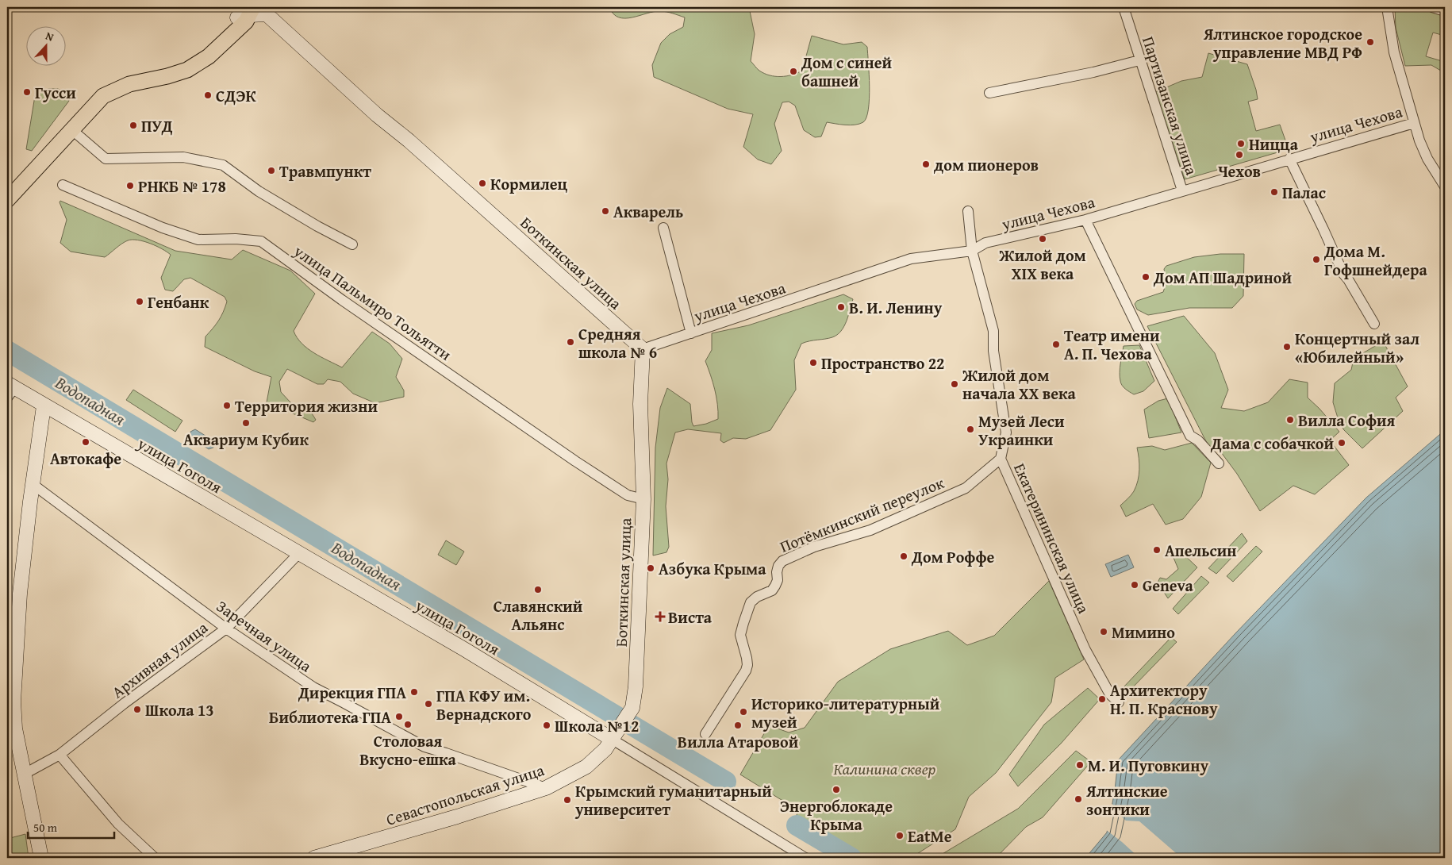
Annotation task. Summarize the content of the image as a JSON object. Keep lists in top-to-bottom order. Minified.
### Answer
{"streets":{"main road":["Боткинская улица","улица Гоголя","Севастопольская улица"],"street":["Партизанская улица","улица Чехова","улица Пальмиро Тольятти","Потёмкинский переулок","Екатерининская улица","Заречная улица","Архивная улица"]},"crossings":[["Партизанская улица","улица Чехова"],["улица Чехова","Боткинская улица"],["улица Чехова","Екатерининская улица"],["Боткинская улица","улица Пальмиро Тольятти"],["Боткинская улица","Севастопольская улица"],["улица Гоголя","Архивная улица"],["улица Гоголя","Севастопольская улица"],["Потёмкинский переулок","Екатерининская улица"],["Заречная улица","Архивная улица"],["Заречная улица","Севастопольская улица"]],"water":["Водопадная"],"parks":["Калинина сквер"],"places":{"other":["Ялтинское городское управление МВД РФ","Дом с синей башней","Гусси","СДЭК","ПУД","Ницца","Чехов","дом пионеров","Травмпункт","Кормилец","РНКБ № 178","Палас","Акварель","Жилой дом XIX века","Дома М. Гофшнейдера","Дом АП Шадриной","Генбанк","В. И. Ленину","Средняя школа № 6","Театр имени А. П. Чехова","Концертный зал «Юбилейный»","Пространство 22","Жилой дом начала ХХ века","Территория жизни","Вилла София","Аквариум Кубик","Музей Леси Украинки","Автокафе","Дама с собачкой","Апельсин","Дом Роффе","Азбука Крыма","Geneva","Славянский Альянс","Мимино","Дирекция ГПА","Архитектору Н. П. Краснову","ГПА КФУ им. Вернадского","Школа 13","Историко-литературный музей","Библиотека ГПА","Столовая Вкусно-ешка","Школа №12","Вилла Атаровой","М. И. Пуговкину","Энергоблокаде Крыма","Ялтинские зонтики","Крымский гуманитарный университет","EatMe"],"health":["Виста"]},"scale_bar":"50 m","north":"top"}
